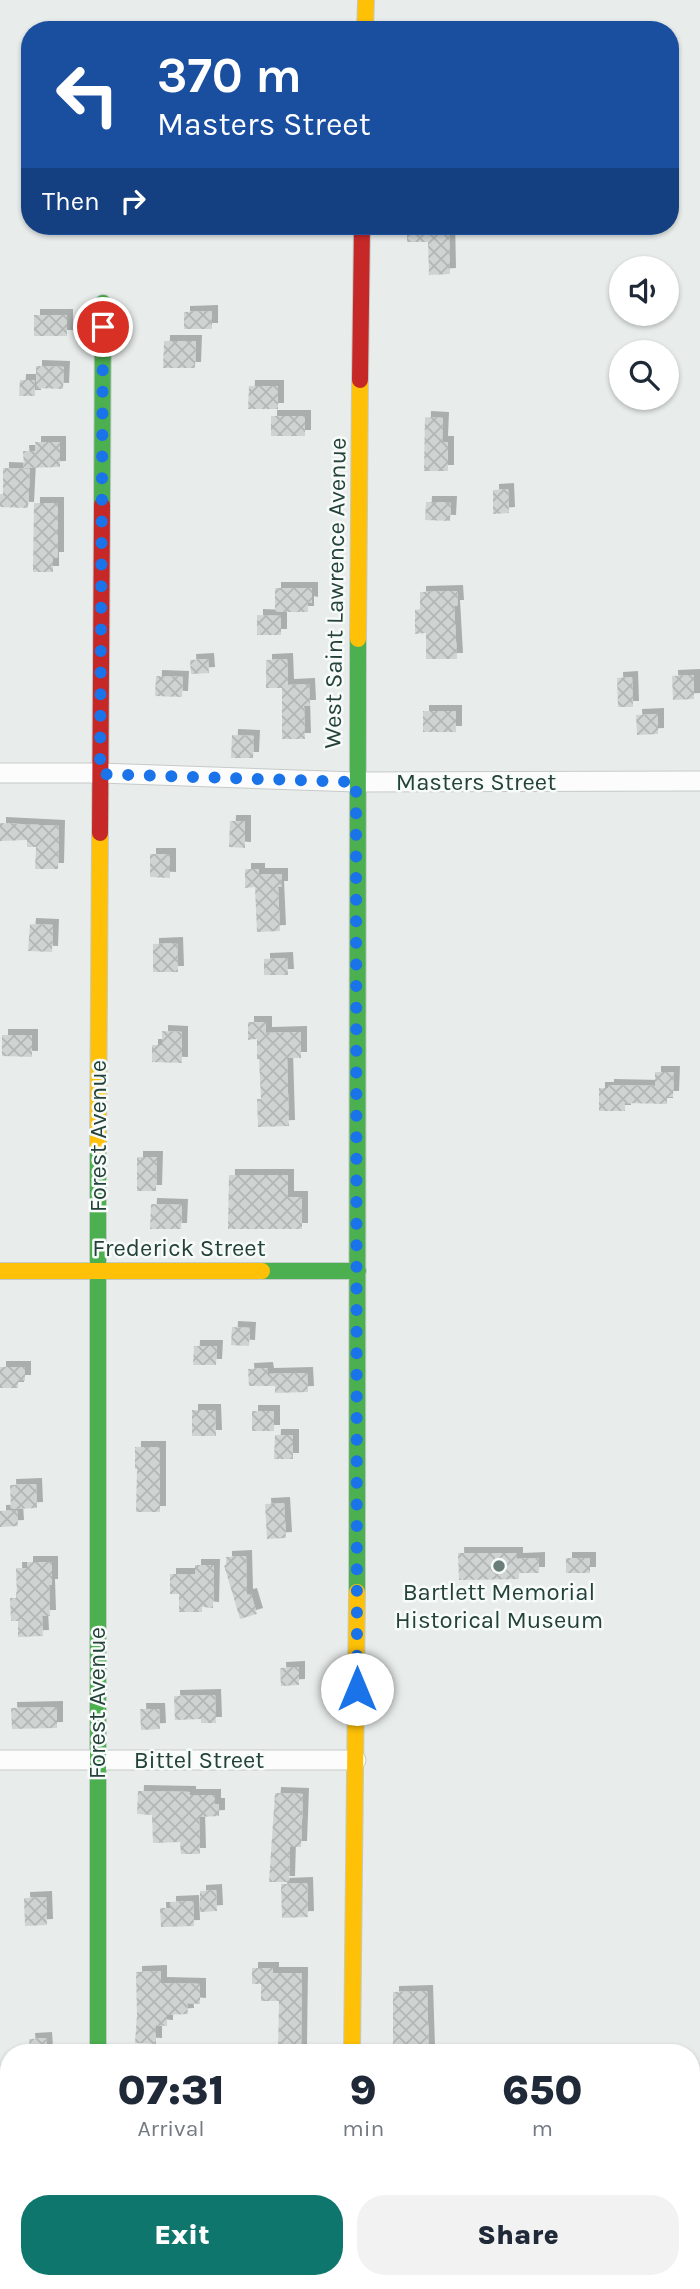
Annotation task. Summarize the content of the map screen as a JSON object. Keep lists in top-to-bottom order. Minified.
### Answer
{"streets":{"street":["West Saint Lawrence Avenue","Masters Street","Forest Avenue","Frederick Street","Bittel Street"]},"crossings":[["West Saint Lawrence Avenue","Masters Street"],["West Saint Lawrence Avenue","Frederick Street"],["West Saint Lawrence Avenue","Bittel Street"],["Masters Street","Forest Avenue"],["Forest Avenue","Frederick Street"],["Forest Avenue","Bittel Street"]],"places":["Bartlett Memorial Historical Museum"],"page":{"turn":["370 m","Masters Street"],"then":"Then","eta":["07:31","Arrival","9","min","650","m"],"buttons":["Exit","Share"]}}
